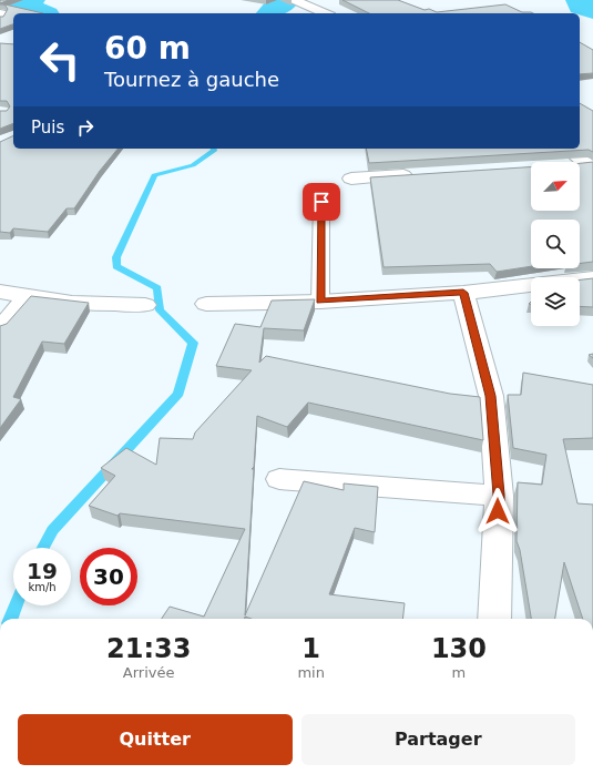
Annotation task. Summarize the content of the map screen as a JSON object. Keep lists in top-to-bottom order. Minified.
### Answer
{"north":"top right","page":{"turn":["60 m","Tournez à gauche"],"then":"Puis","speed":"19 km/h","limit":"30","eta":["21:33","Arrivée","1","min","130","m"],"buttons":["Quitter","Partager"]}}
